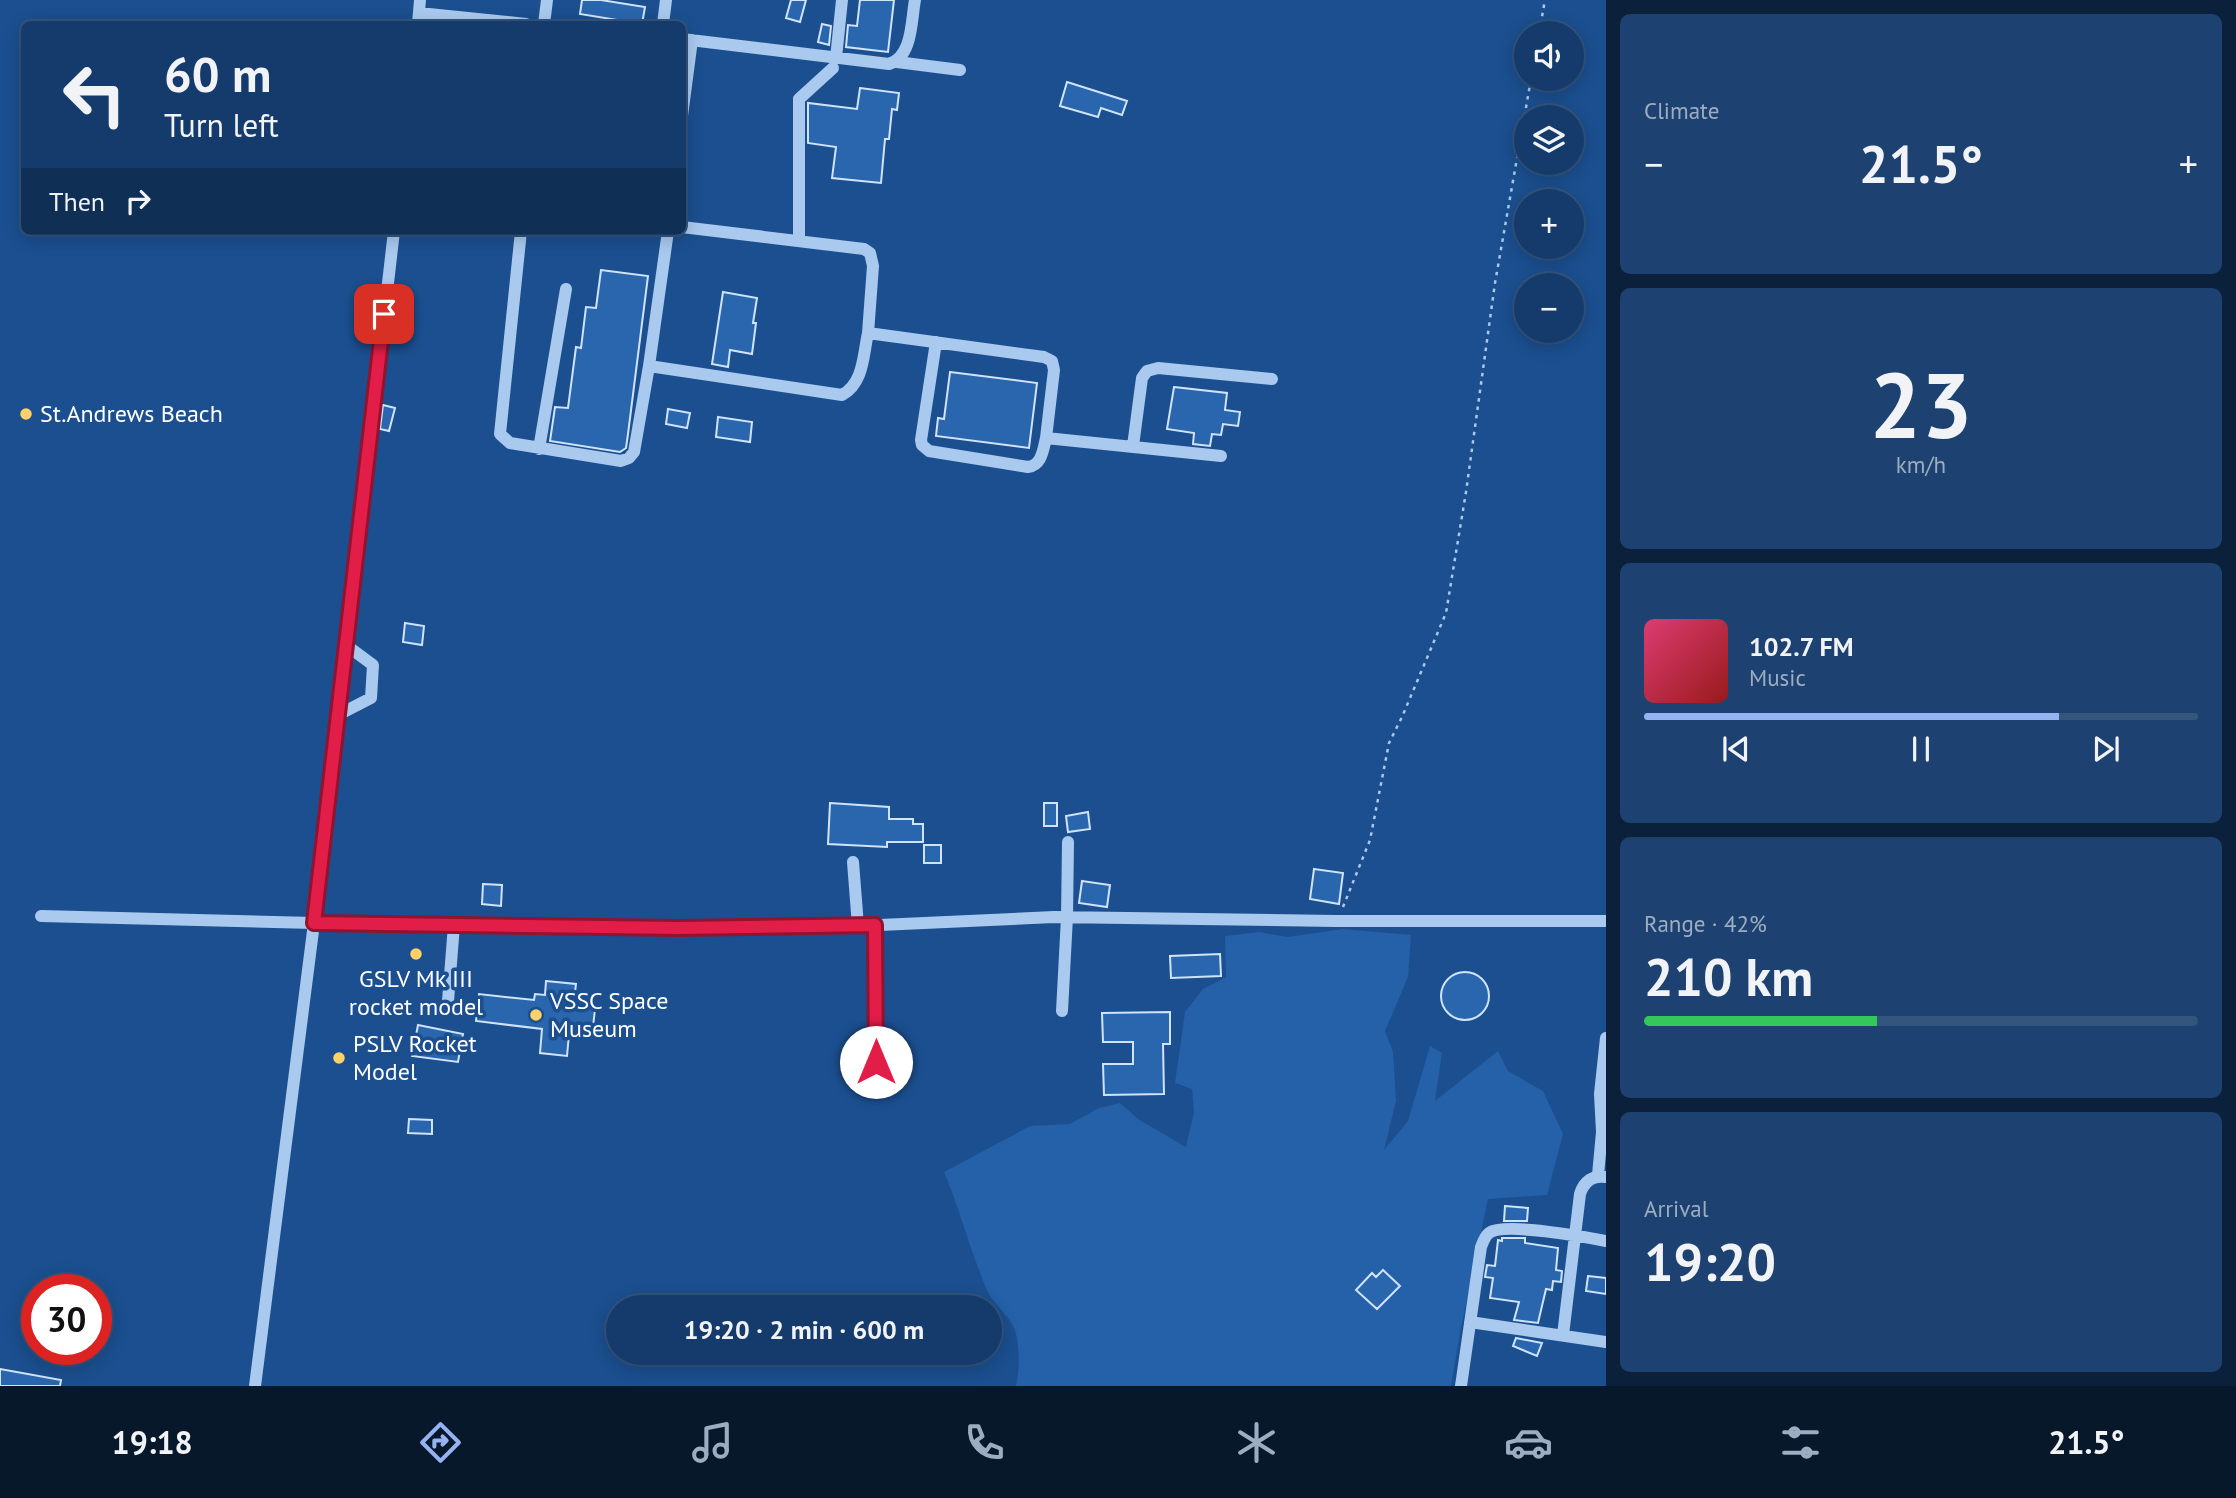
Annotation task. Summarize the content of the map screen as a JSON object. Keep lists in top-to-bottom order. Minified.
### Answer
{"places":["St.Andrews Beach","GSLV Mk III rocket model","VSSC Space Museum","PSLV Rocket Model"],"page":{"tile":["Climate",["23","km/h"],["Range · 42%","210 km"],["Arrival","19:20"]],"map_buttons":["+","−"],"turn":["60 m","Turn left"],"heat":["−","21.5°","+"],"then":"Then","song":["102.7 FM","Music"],"limit":"30","trip":"19:20 · 2 min · 600 m","tabs":["19:18","21.5°"]}}
